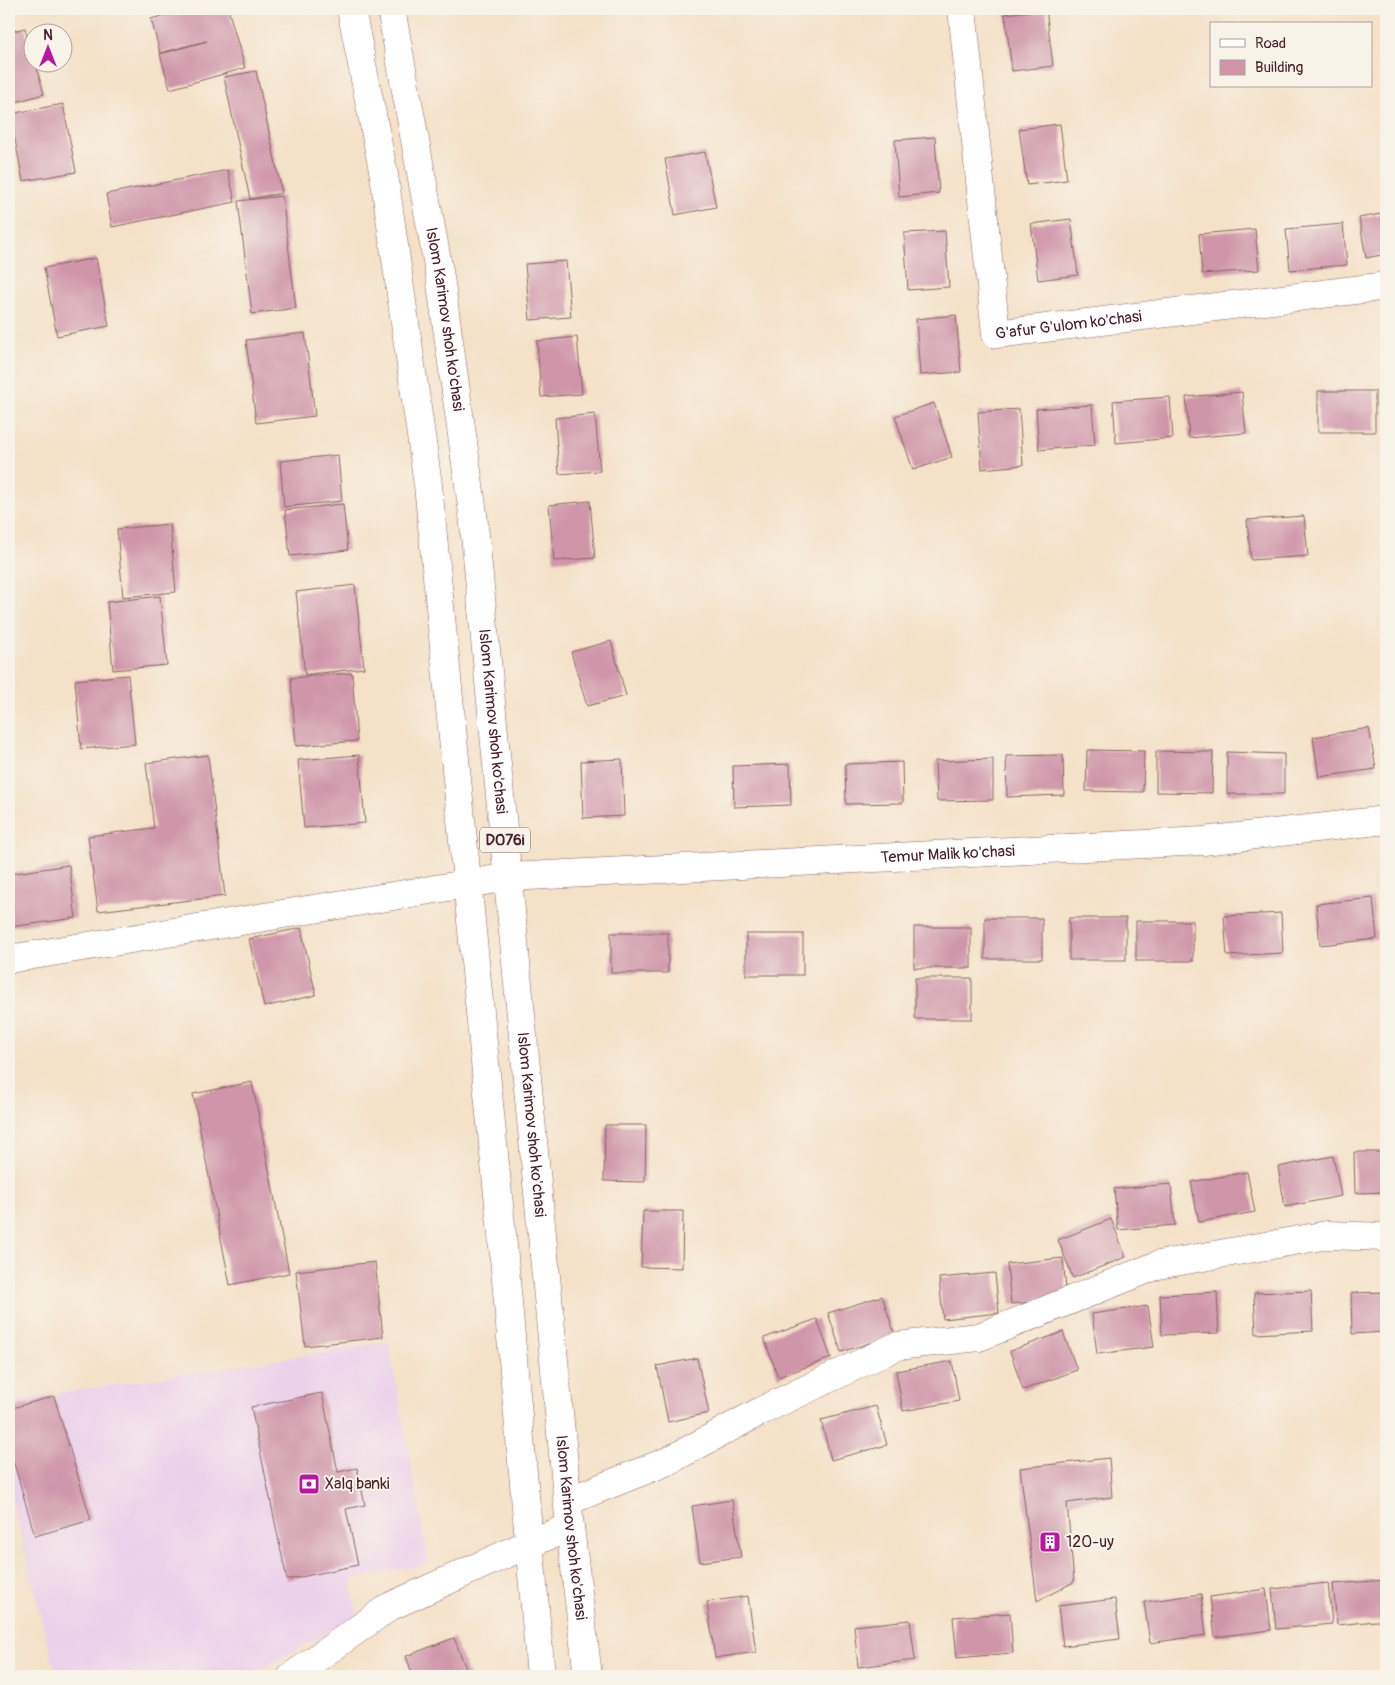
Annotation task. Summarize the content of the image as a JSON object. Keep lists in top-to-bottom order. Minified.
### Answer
{"streets":{"main road":["Islom Karimov shoh ko'chasi","G'afur G'ulom ko'chasi","D076i","Temur Malik ko'chasi"]},"crossings":[["Islom Karimov shoh ko'chasi","Temur Malik ko'chasi"],["D076i","Temur Malik ko'chasi"]],"places":{"bank":["Xalq banki"],"building":["120-uy"]},"legend":["Road","Building"],"north":"top"}
